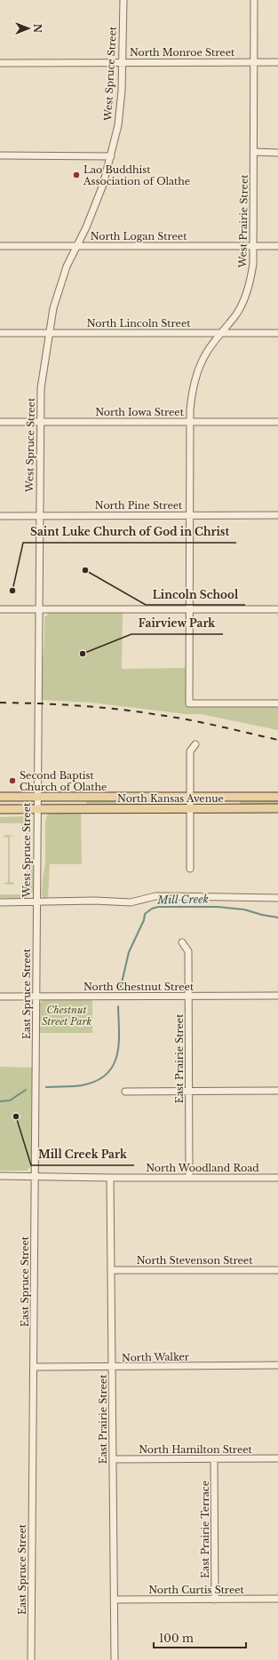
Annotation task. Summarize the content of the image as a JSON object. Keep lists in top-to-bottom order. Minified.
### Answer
{"streets":{"main road":["North Kansas Avenue"],"street":["North Monroe Street","West Spruce Street","West Prairie Street","North Logan Street","North Lincoln Street","North Iowa Street","North Pine Street","North Chestnut Street","East Spruce Street","East Prairie Street","North Woodland Road","North Stevenson Street","North Walker","North Hamilton Street","East Prairie Terrace","North Curtis Street"]},"crossings":[["North Monroe Street","West Spruce Street"],["North Monroe Street","West Prairie Street"],["West Spruce Street","North Logan Street"],["West Spruce Street","North Lincoln Street"],["West Spruce Street","North Iowa Street"],["West Spruce Street","North Pine Street"],["West Spruce Street","North Kansas Avenue"],["West Spruce Street","East Spruce Street"],["West Prairie Street","North Logan Street"],["West Prairie Street","North Lincoln Street"],["West Prairie Street","North Iowa Street"],["West Prairie Street","North Pine Street"],["North Chestnut Street","East Spruce Street"],["North Chestnut Street","East Prairie Street"],["East Spruce Street","North Woodland Road"],["East Spruce Street","North Walker"],["East Prairie Street","North Woodland Road"],["East Prairie Street","North Stevenson Street"],["East Prairie Street","North Walker"],["East Prairie Street","North Hamilton Street"],["East Prairie Street","North Curtis Street"],["North Hamilton Street","East Prairie Terrace"],["East Prairie Terrace","North Curtis Street"]],"water":["Mill Creek"],"parks":["Chestnut Street Park"],"places":["Lao Buddhist Association of Olathe","Lincoln School","Saint Luke Church of God in Christ","Fairview Park","Second Baptist Church of Olathe","Mill Creek Park"],"scale_bar":"100 m","north":"right"}
